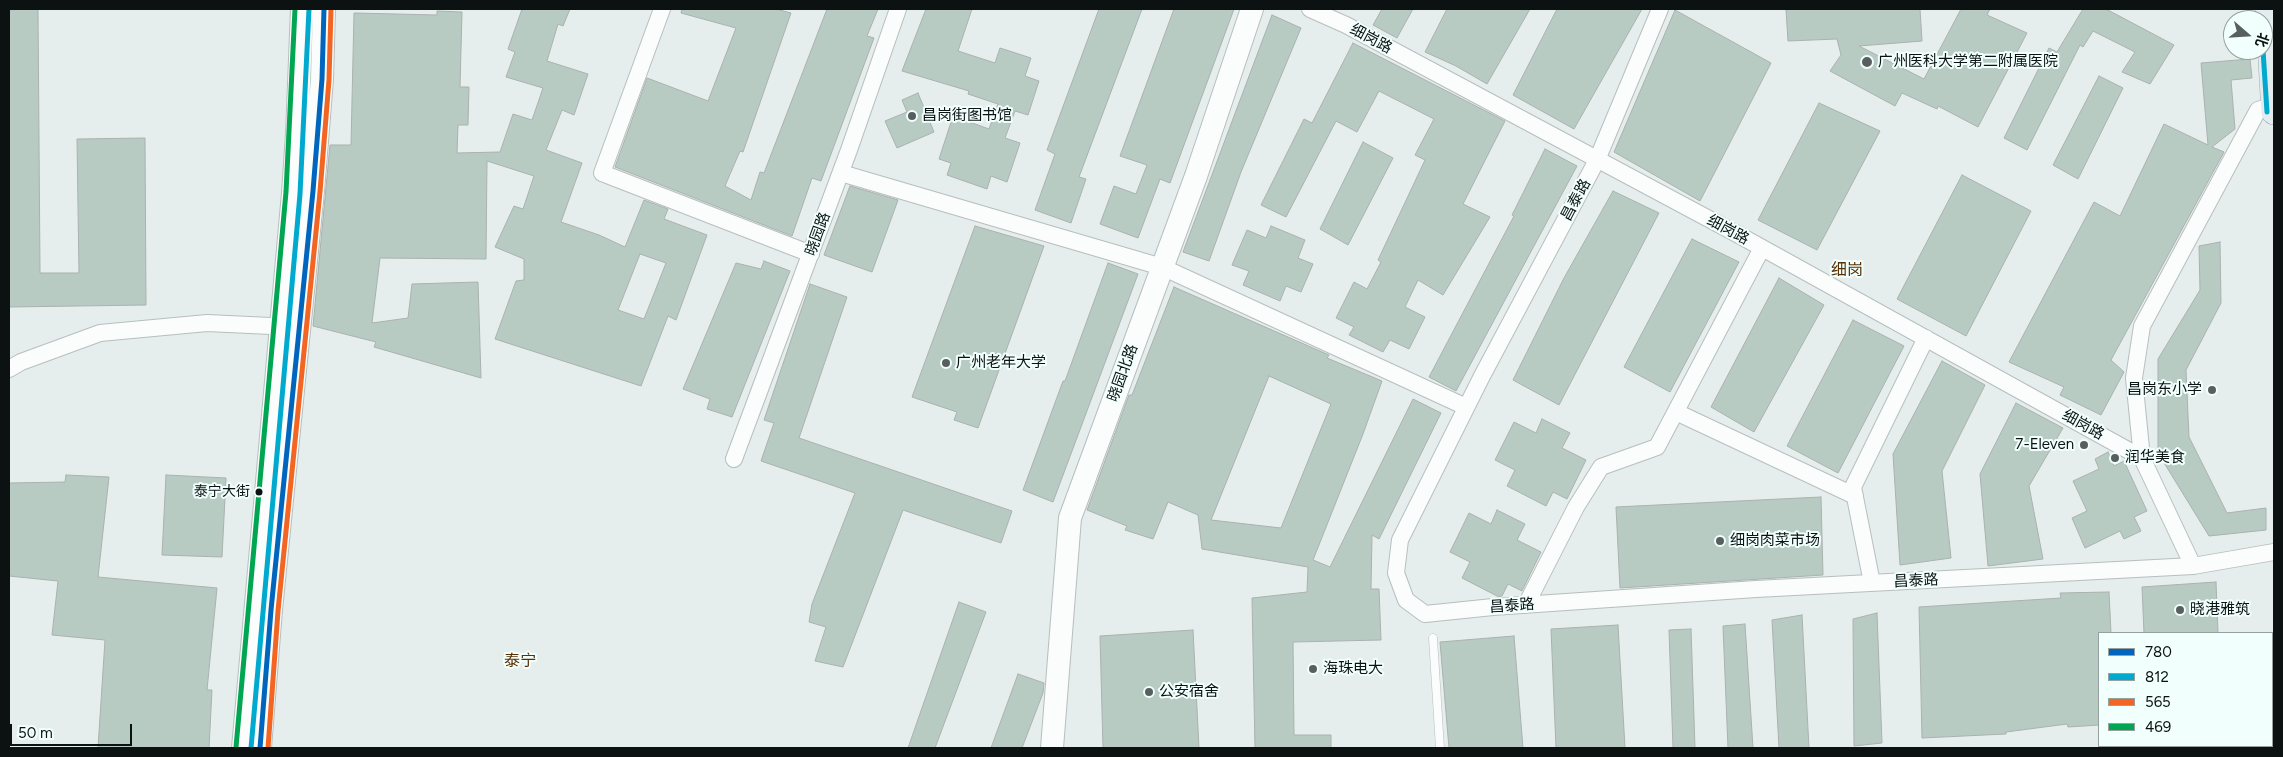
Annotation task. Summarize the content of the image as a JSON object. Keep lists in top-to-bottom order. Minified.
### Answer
{"streets":{"main road":["晓园北路"],"street":["细岗路","昌泰路","晓园路"]},"crossings":[["细岗路","昌泰路"]],"districts":["细岗","泰宁"],"places":["广州医科大学第二附属医院","昌岗街图书馆","广州老年大学","昌岗东小学","7-Eleven","润华美食","泰宁大街","细岗肉菜市场","晓港雅筑","海珠电大","公安宿舍"],"lines":["transit line 780","transit line 812","transit line 565","transit line 469"],"legend":["780","812","565","469"],"scale_bar":"50 m","north":"right"}
